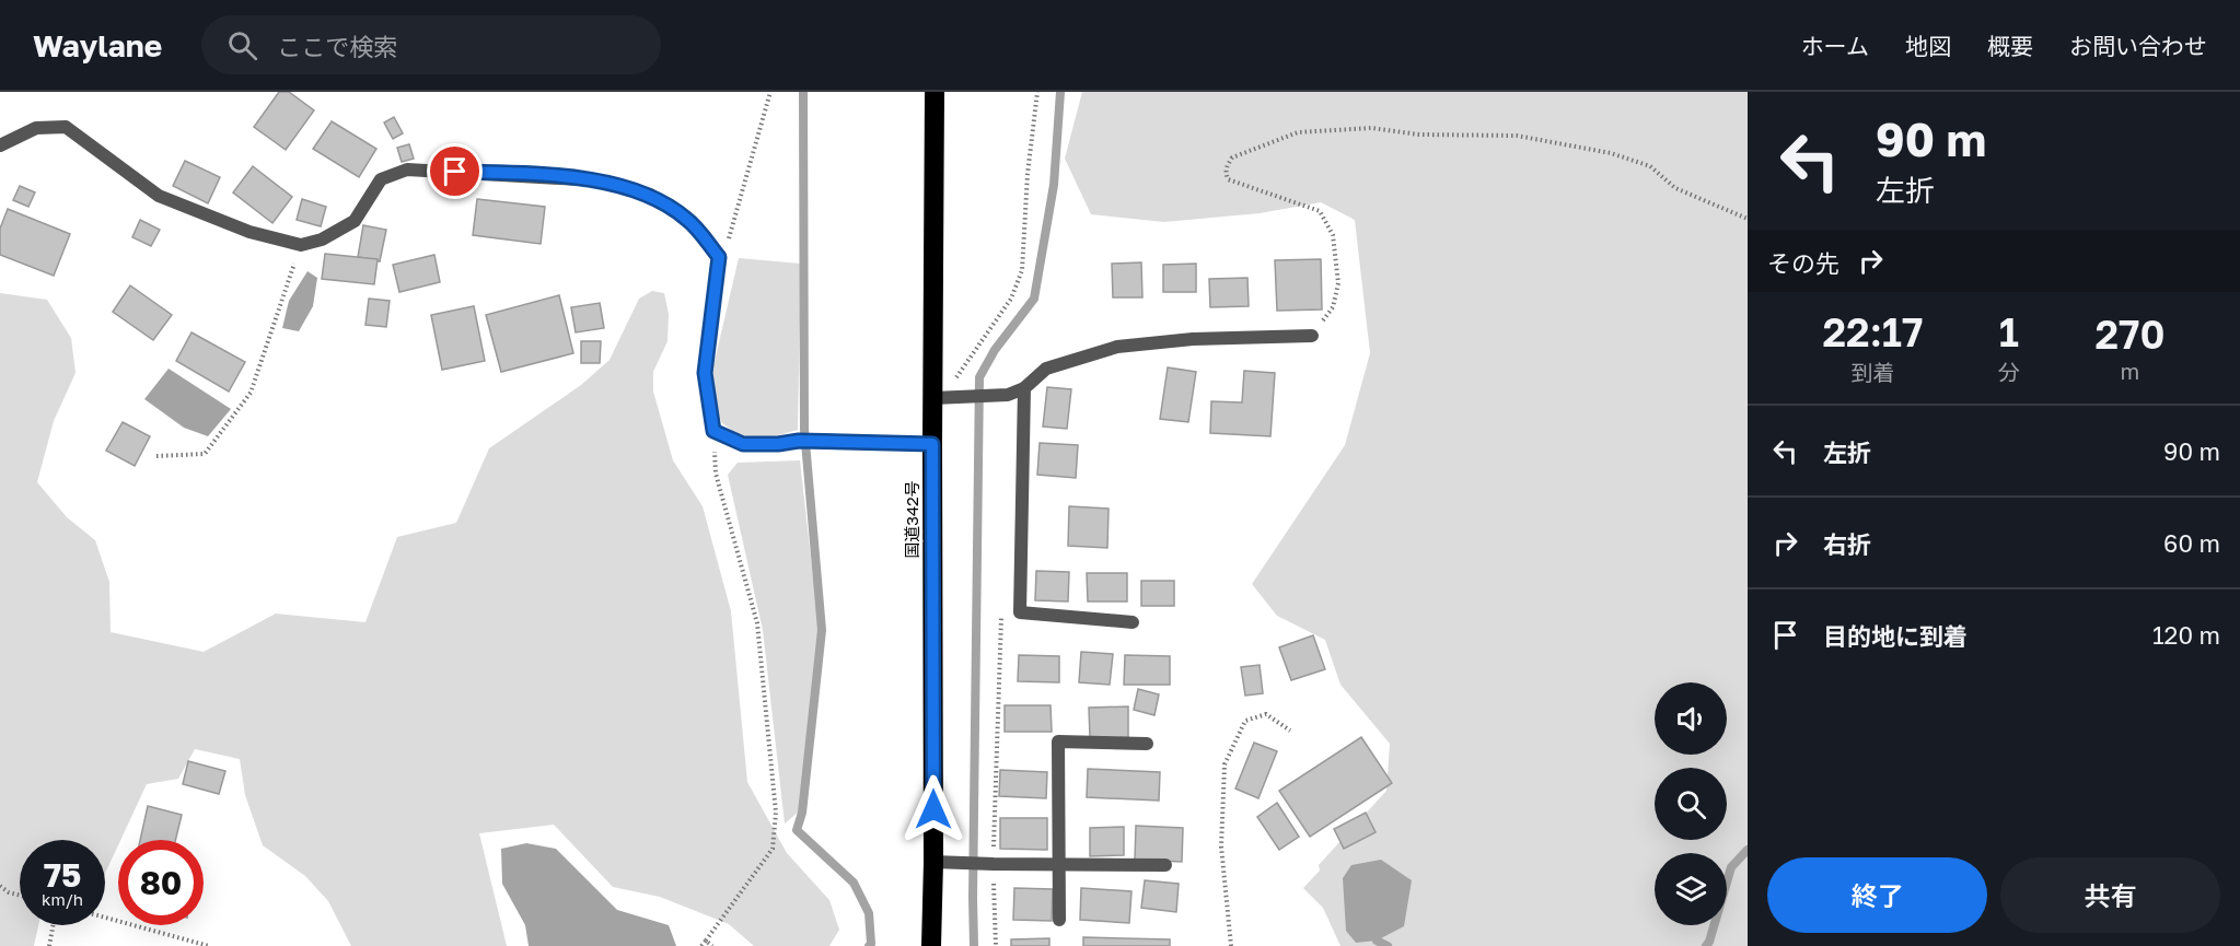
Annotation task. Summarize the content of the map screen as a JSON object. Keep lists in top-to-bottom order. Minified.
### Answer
{"streets":{"highway":["国道342号"]},"page":{"header":"Waylane","search":"ここで検索","nav":["ホーム","地図","概要","お問い合わせ"],"turn":["90 m","左折"],"then":"その先","eta":["22:17","到着","1","分","270","m"],"list":[{"name":"左折","value":"90 m"},{"name":"右折","value":"60 m"},{"name":"目的地に到着","value":"120 m"}],"speed":"75 km/h","limit":"80","buttons":["終了","共有"]}}
